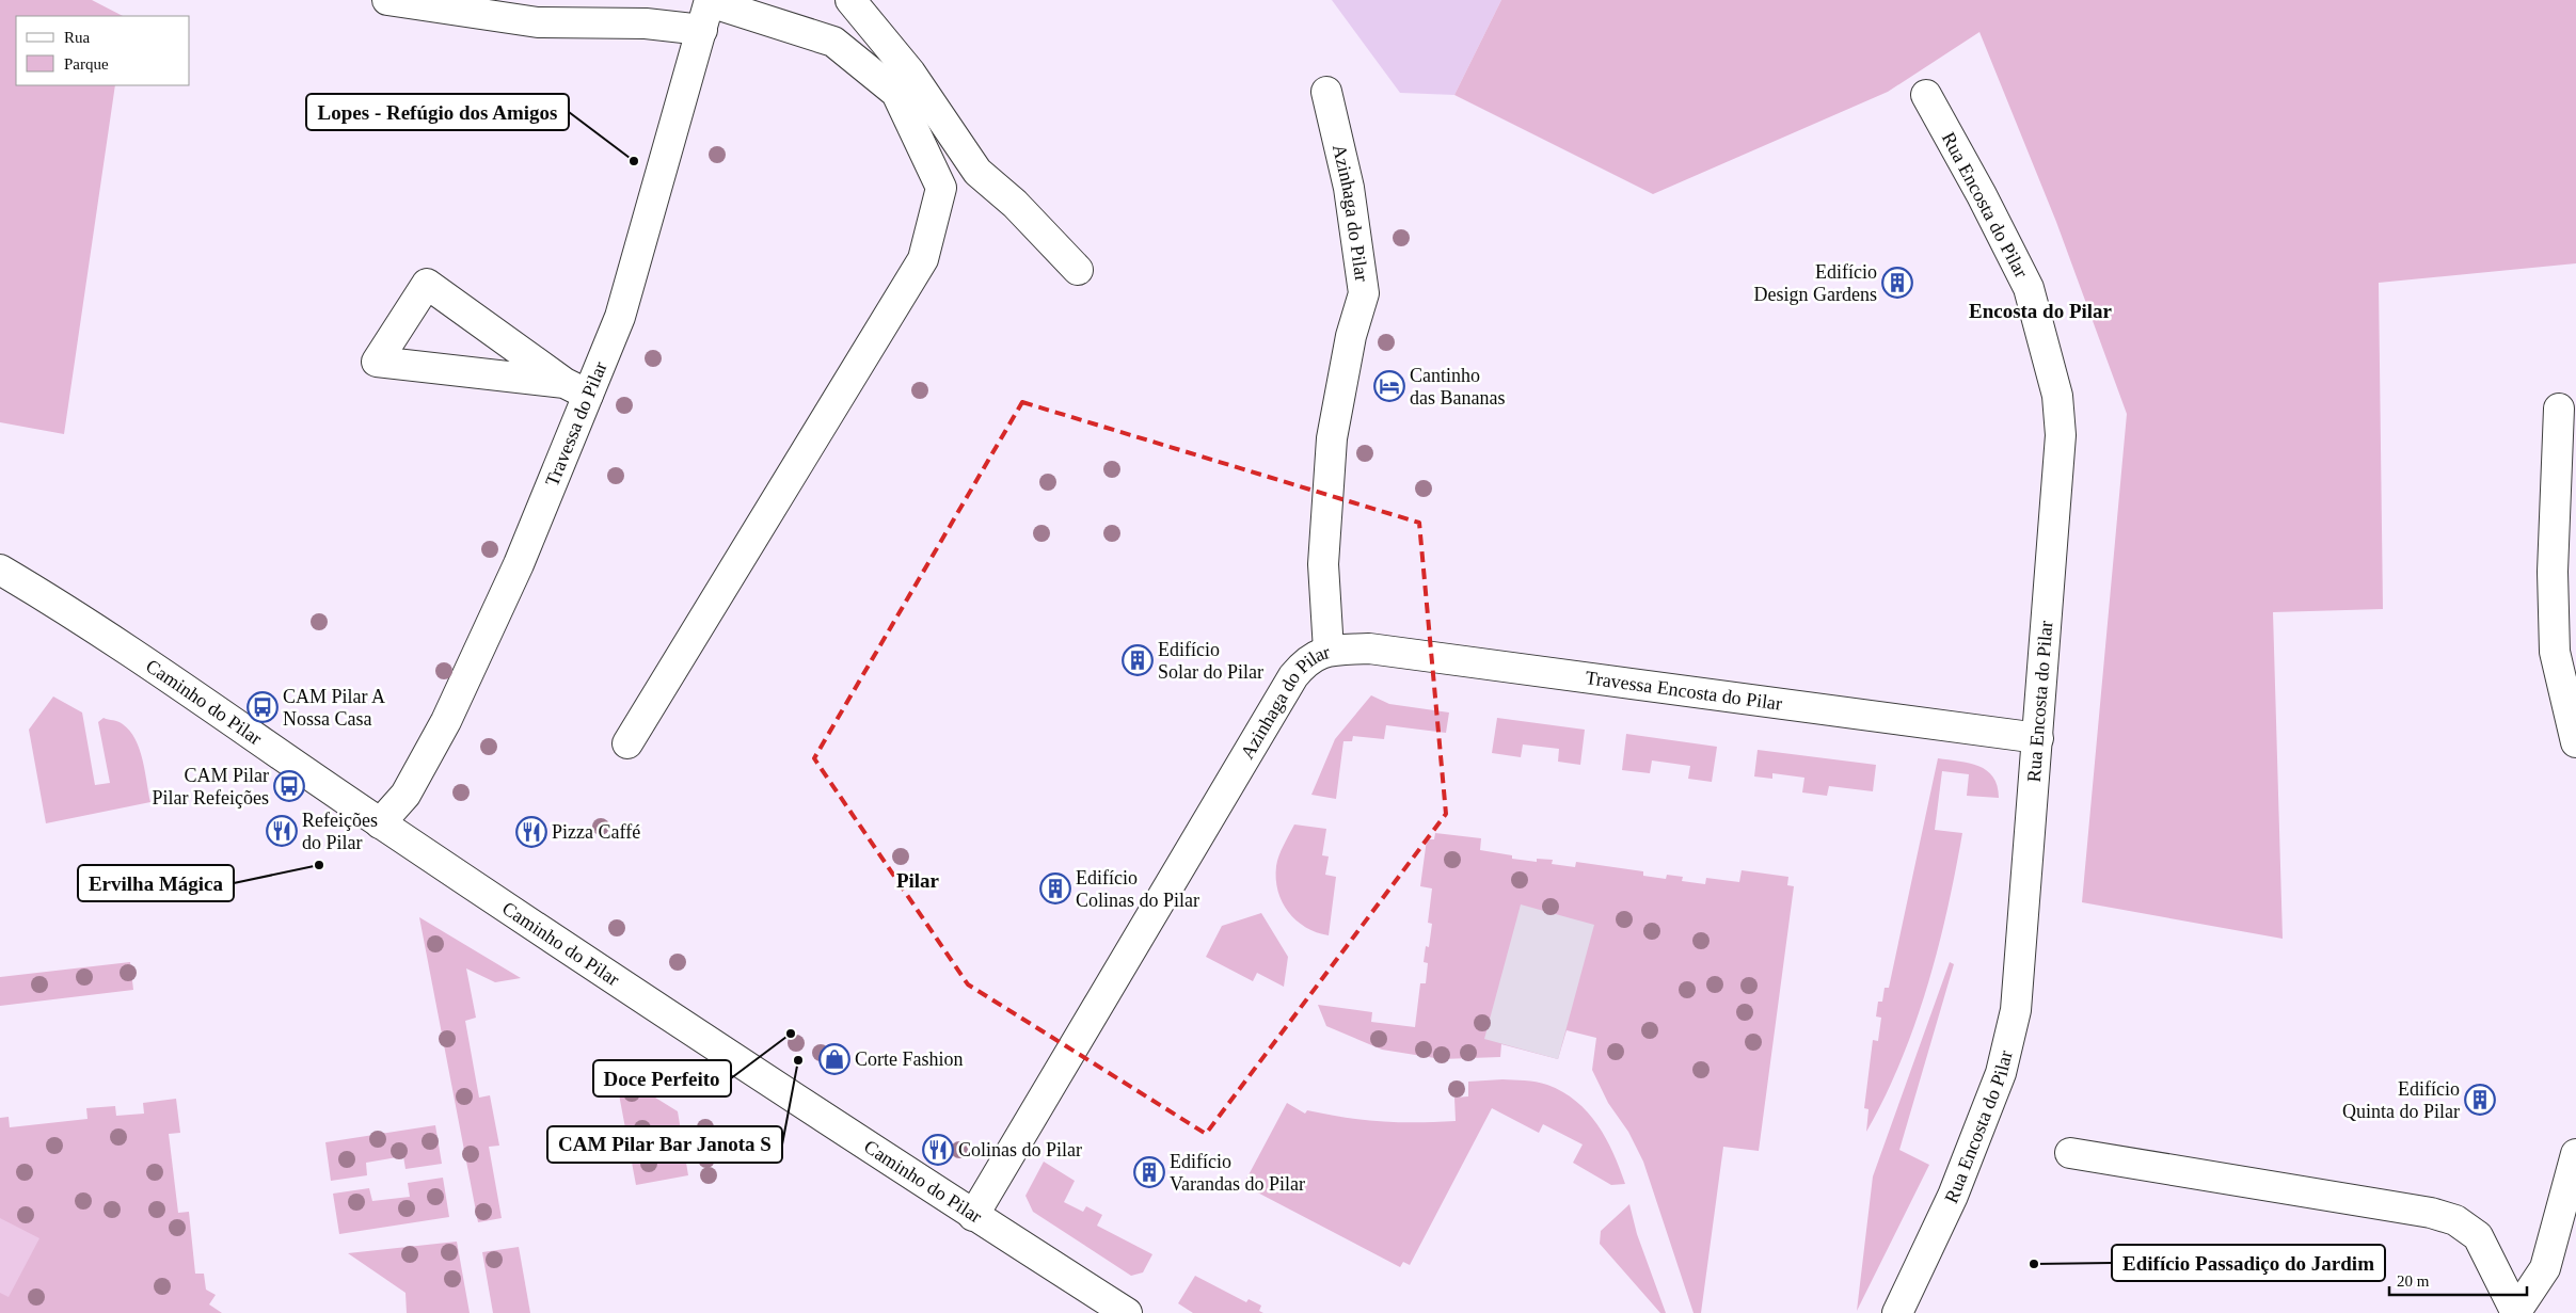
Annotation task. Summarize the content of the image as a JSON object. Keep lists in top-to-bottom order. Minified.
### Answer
{"streets":{"street":["Rua Encosta do Pilar","Azinhaga do Pilar","Travessa do Pilar","Travessa Encosta do Pilar","Caminho do Pilar"]},"crossings":[["Rua Encosta do Pilar","Travessa Encosta do Pilar"],["Azinhaga do Pilar","Travessa Encosta do Pilar"],["Azinhaga do Pilar","Caminho do Pilar"],["Travessa do Pilar","Caminho do Pilar"]],"districts":["Encosta do Pilar","Pilar"],"places":{"other":["Lopes - Refúgio dos Amigos","Ervilha Mágica","Doce Perfeito","CAM Pilar Bar Janota S","Edifício Passadiço do Jardim"],"building":["Edifício Design Gardens","Edifício Solar do Pilar","Edifício Colinas do Pilar","Edifício Quinta do Pilar","Edifício Varandas do Pilar"],"hotel":["Cantinho das Bananas"],"bus stop":["CAM Pilar A Nossa Casa","CAM Pilar Pilar Refeições"],"restaurant":["Refeições do Pilar","Pizza Caffé","Colinas do Pilar"],"shop":["Corte Fashion"]},"legend":["Rua","Parque"],"scale_bar":"20 m"}
